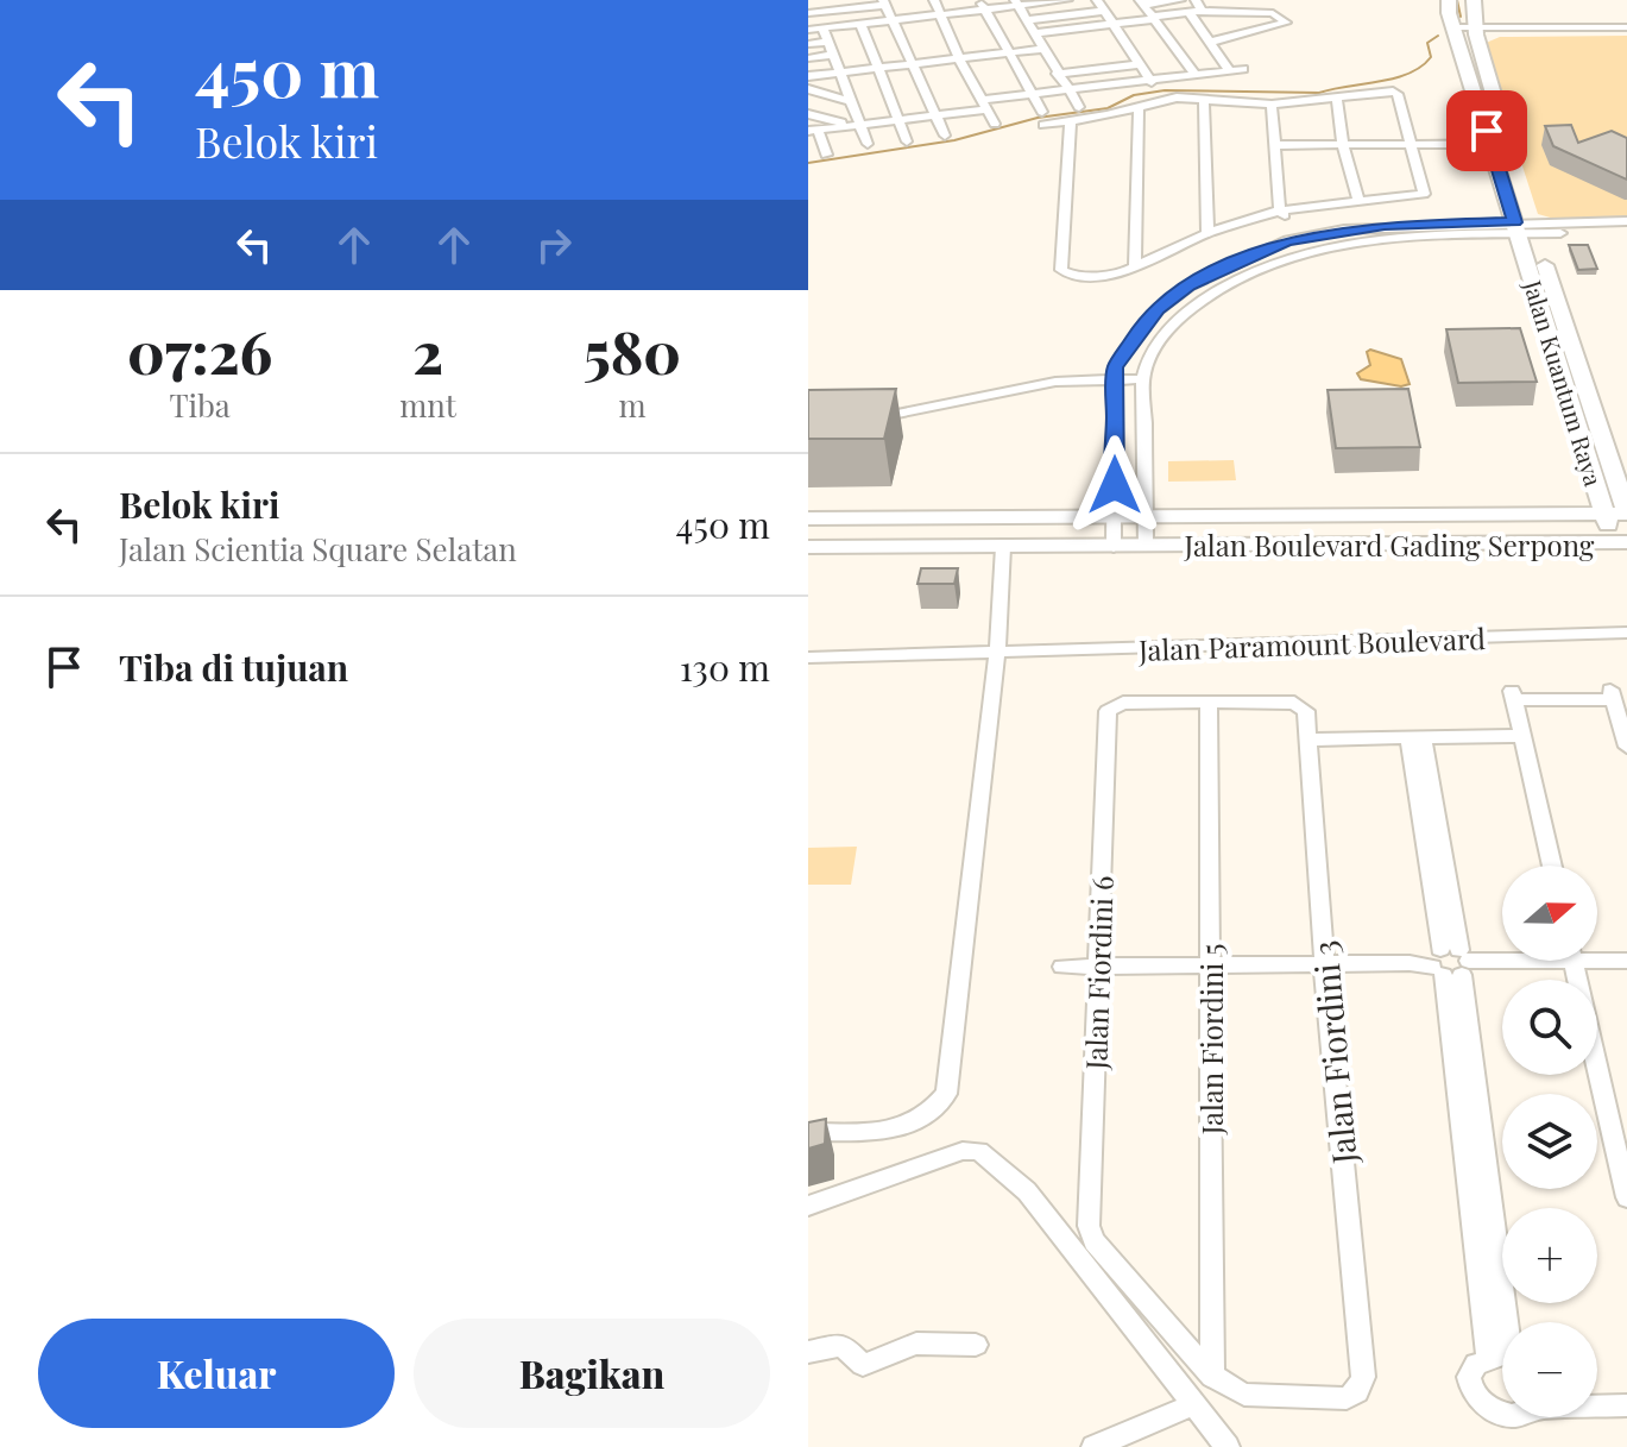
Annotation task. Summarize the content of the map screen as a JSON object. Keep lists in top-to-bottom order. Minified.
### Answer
{"streets":{"street":["Jalan Kuantum Raya","Jalan Boulevard Gading Serpong","Jalan Paramount Boulevard","Jalan Fiordini 6","Jalan Fiordini 5","Jalan Fiordini 3"]},"crossings":[["Jalan Kuantum Raya","Jalan Boulevard Gading Serpong"],["Jalan Fiordini 6","Jalan Fiordini 5"],["Jalan Fiordini 6","Jalan Fiordini 3"],["Jalan Fiordini 5","Jalan Fiordini 3"]],"north":"right","page":{"turn":["450 m","Belok kiri"],"eta":["07:26","Tiba","2","mnt","580","m"],"list":[{"name":"Belok kiri","note":"Jalan Scientia Square Selatan","value":"450 m"},{"name":"Tiba di tujuan","value":"130 m"}],"map_buttons":["+","−"],"buttons":["Keluar","Bagikan"]}}
